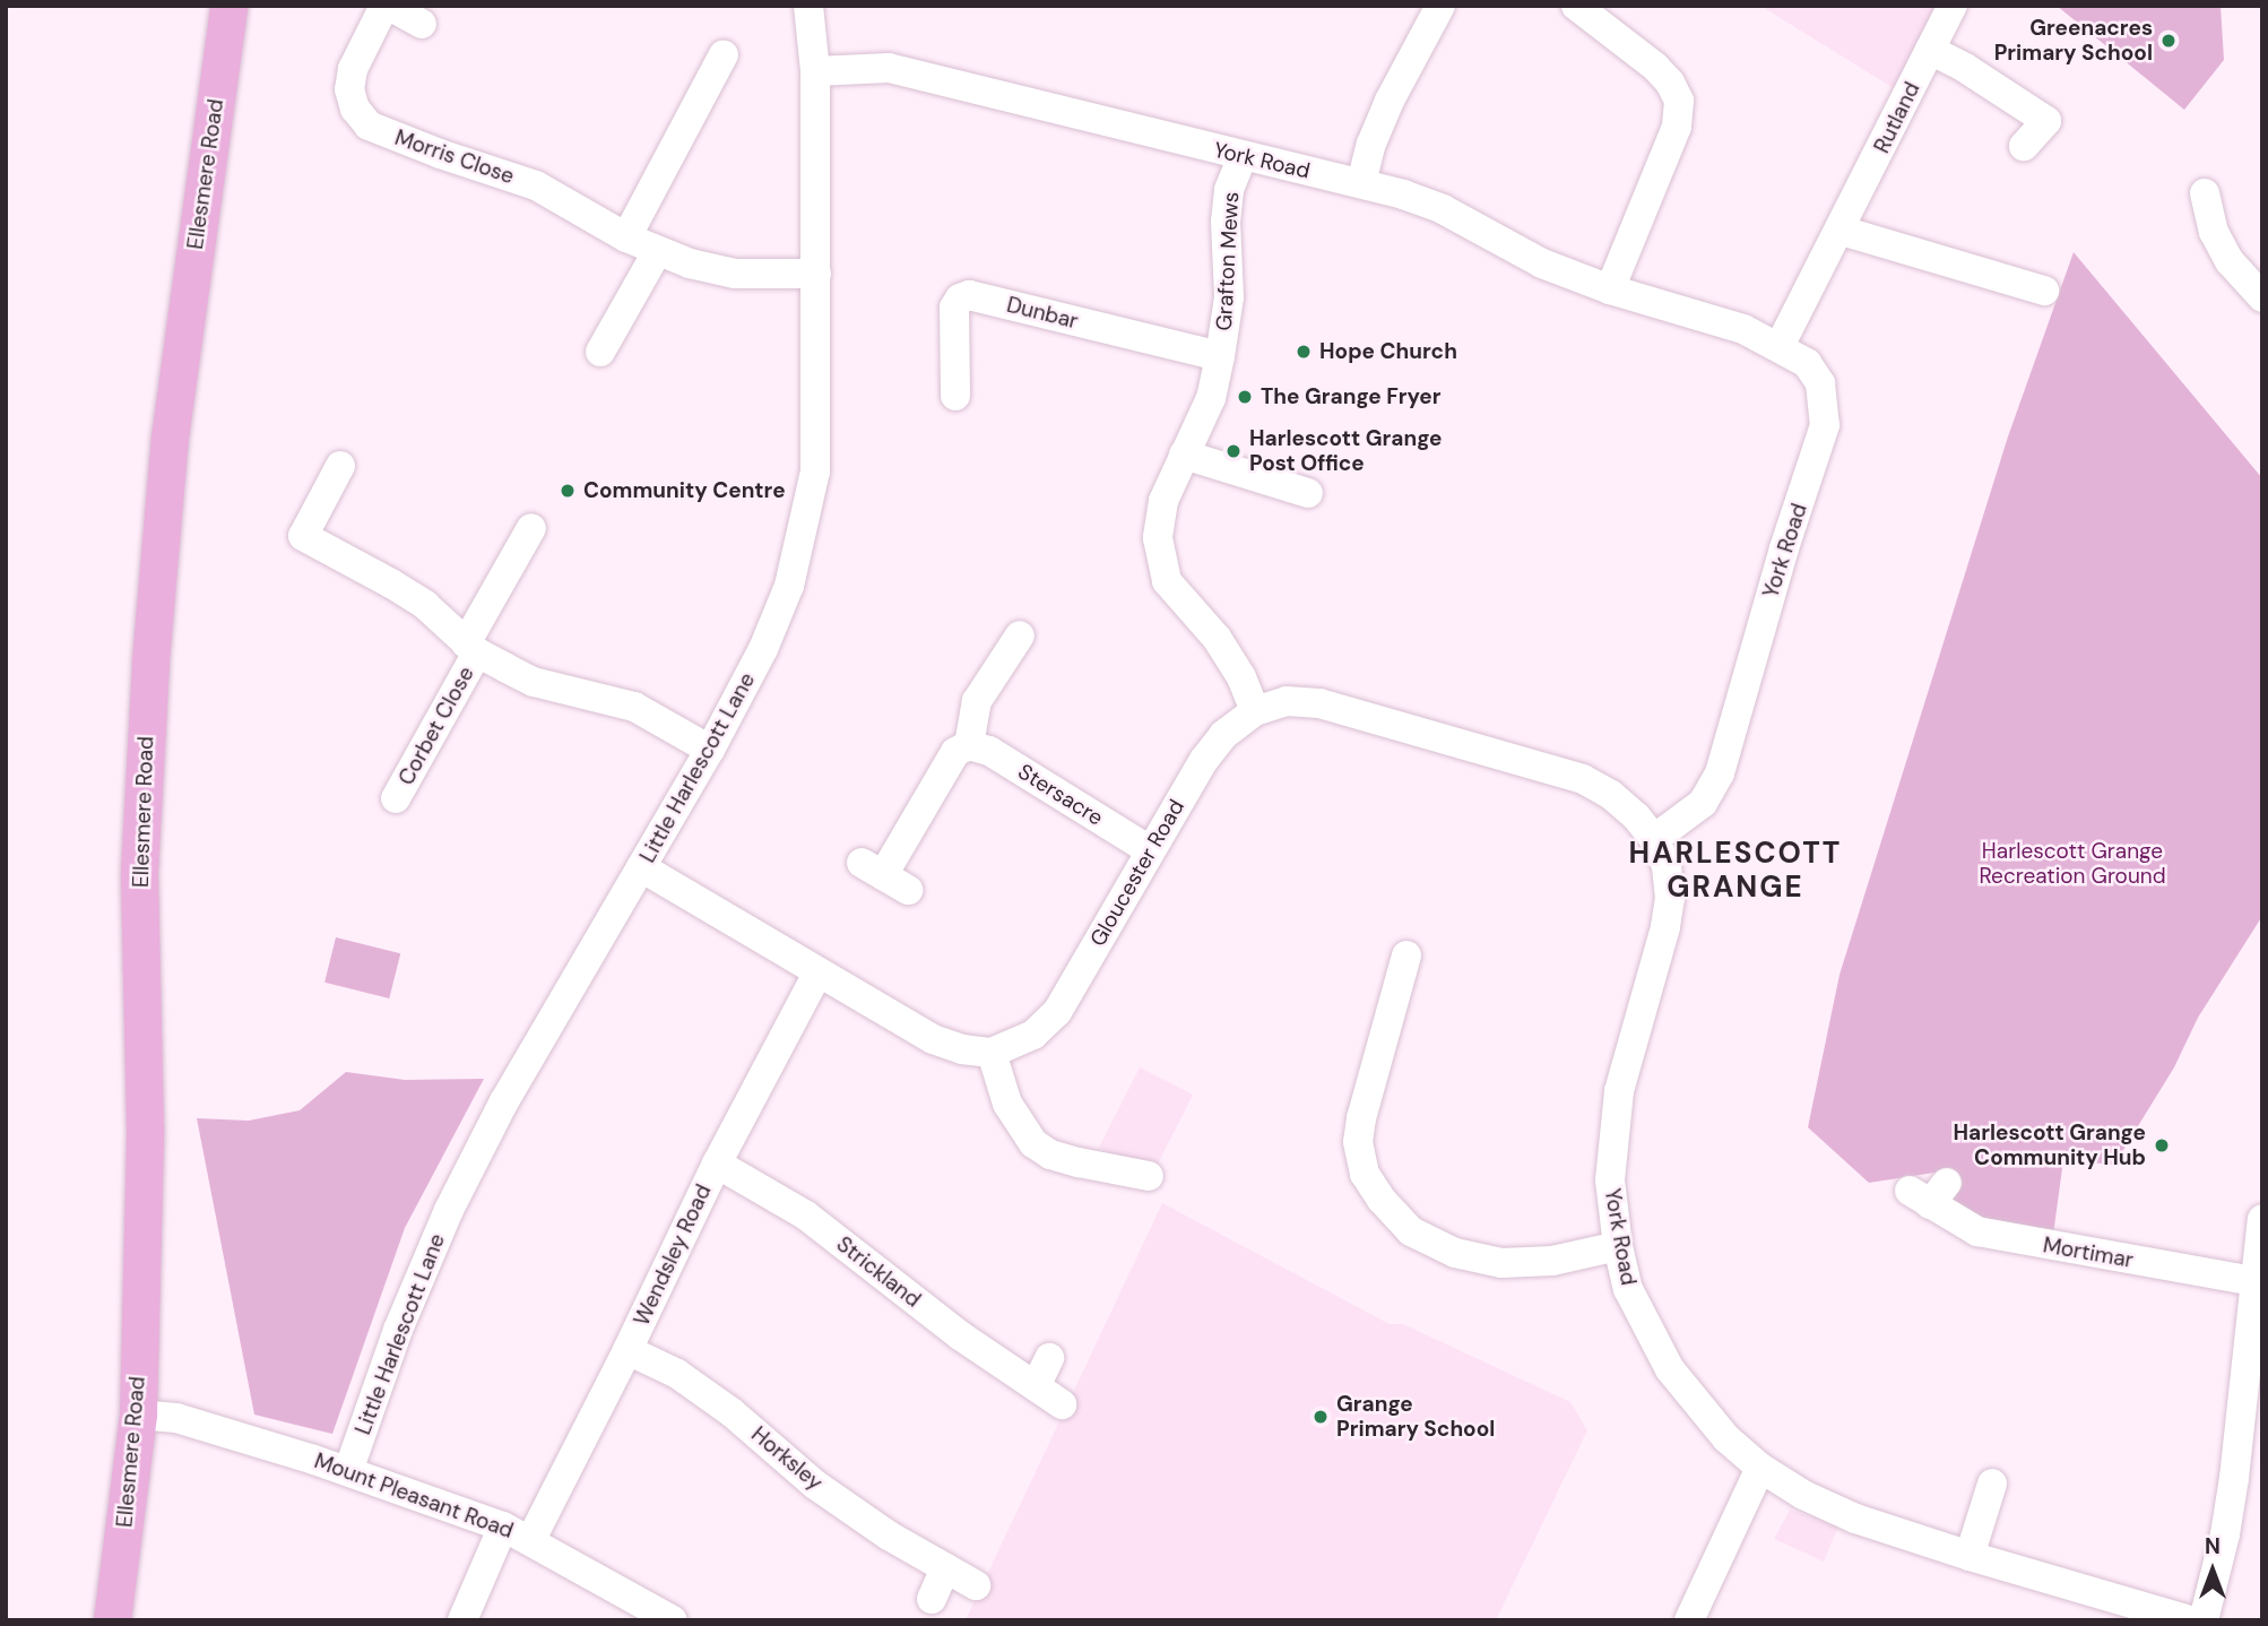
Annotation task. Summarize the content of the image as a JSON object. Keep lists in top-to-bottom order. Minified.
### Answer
{"streets":{"main road":["Ellesmere Road"],"street":["Rutland","Morris Close","York Road","Grafton Mews","Dunbar","Corbet Close","Little Harlescott Lane","Stersacre","Gloucester Road","Mortimar","Wendsley Road","Strickland","Horksley","Mount Pleasant Road"]},"crossings":[["Rutland","York Road"],["Morris Close","Little Harlescott Lane"],["York Road","Grafton Mews"],["York Road","Little Harlescott Lane"],["York Road","Gloucester Road"],["Ellesmere Road","Mount Pleasant Road"],["Grafton Mews","Dunbar"],["Grafton Mews","Gloucester Road"],["Corbet Close","Little Harlescott Lane"],["Little Harlescott Lane","Mount Pleasant Road"],["Stersacre","Gloucester Road"],["Wendsley Road","Strickland"],["Wendsley Road","Horksley"],["Wendsley Road","Mount Pleasant Road"]],"districts":["HARLESCOTT GRANGE"],"parks":["Harlescott Grange Recreation Ground"],"places":["Greenacres Primary School","Hope Church","The Grange Fryer","Harlescott Grange Post Office","Community Centre","Harlescott Grange Community Hub","Grange Primary School"],"north":"top"}
